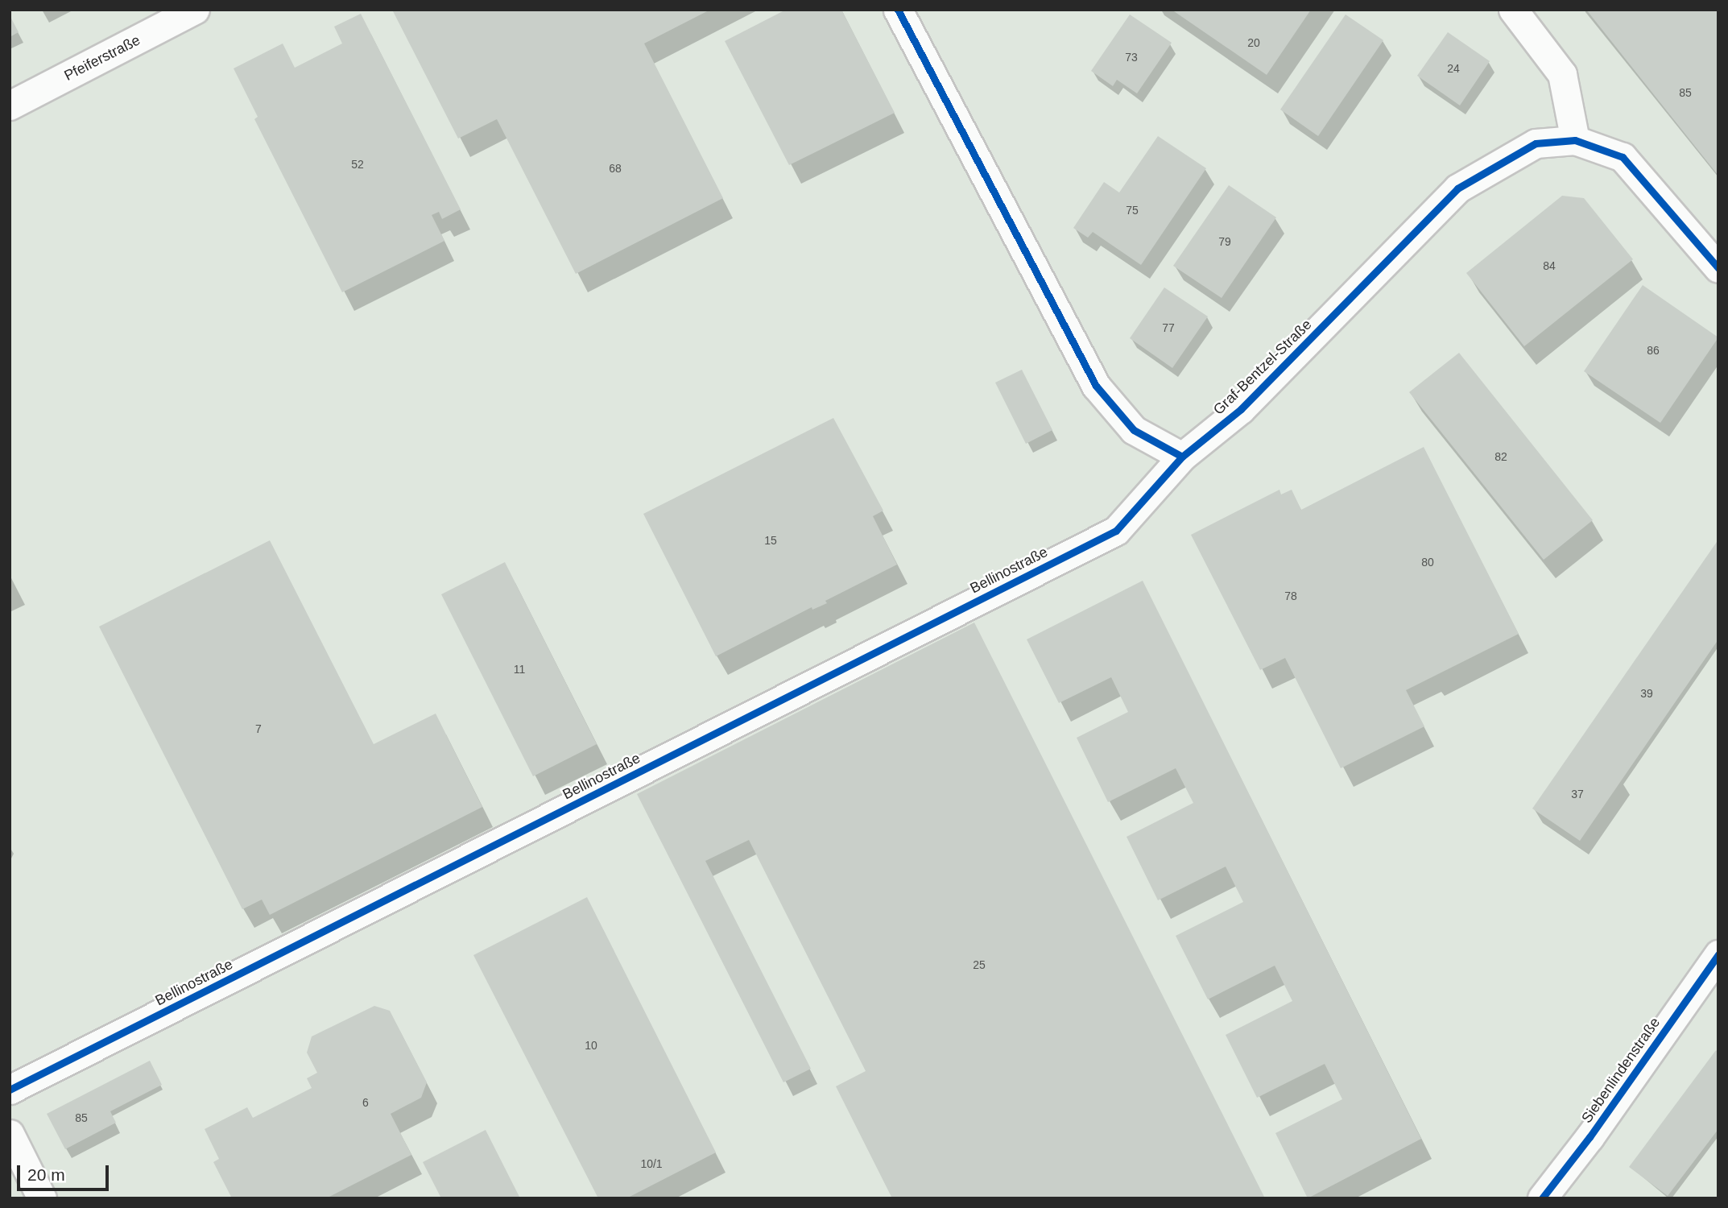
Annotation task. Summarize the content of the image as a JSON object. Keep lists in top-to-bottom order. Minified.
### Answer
{"streets":{"street":["Pfeiferstraße","Graf-Bentzel-Straße","Bellinostraße","Siebenlindenstraße"]},"crossings":[["Graf-Bentzel-Straße","Bellinostraße"]],"house_numbers":["20","73","24","85","52","68","75","79","84","77","86","82","15","80","78","11","39","7","37","25","10","6","85","10/1"],"scale_bar":"20 m"}
